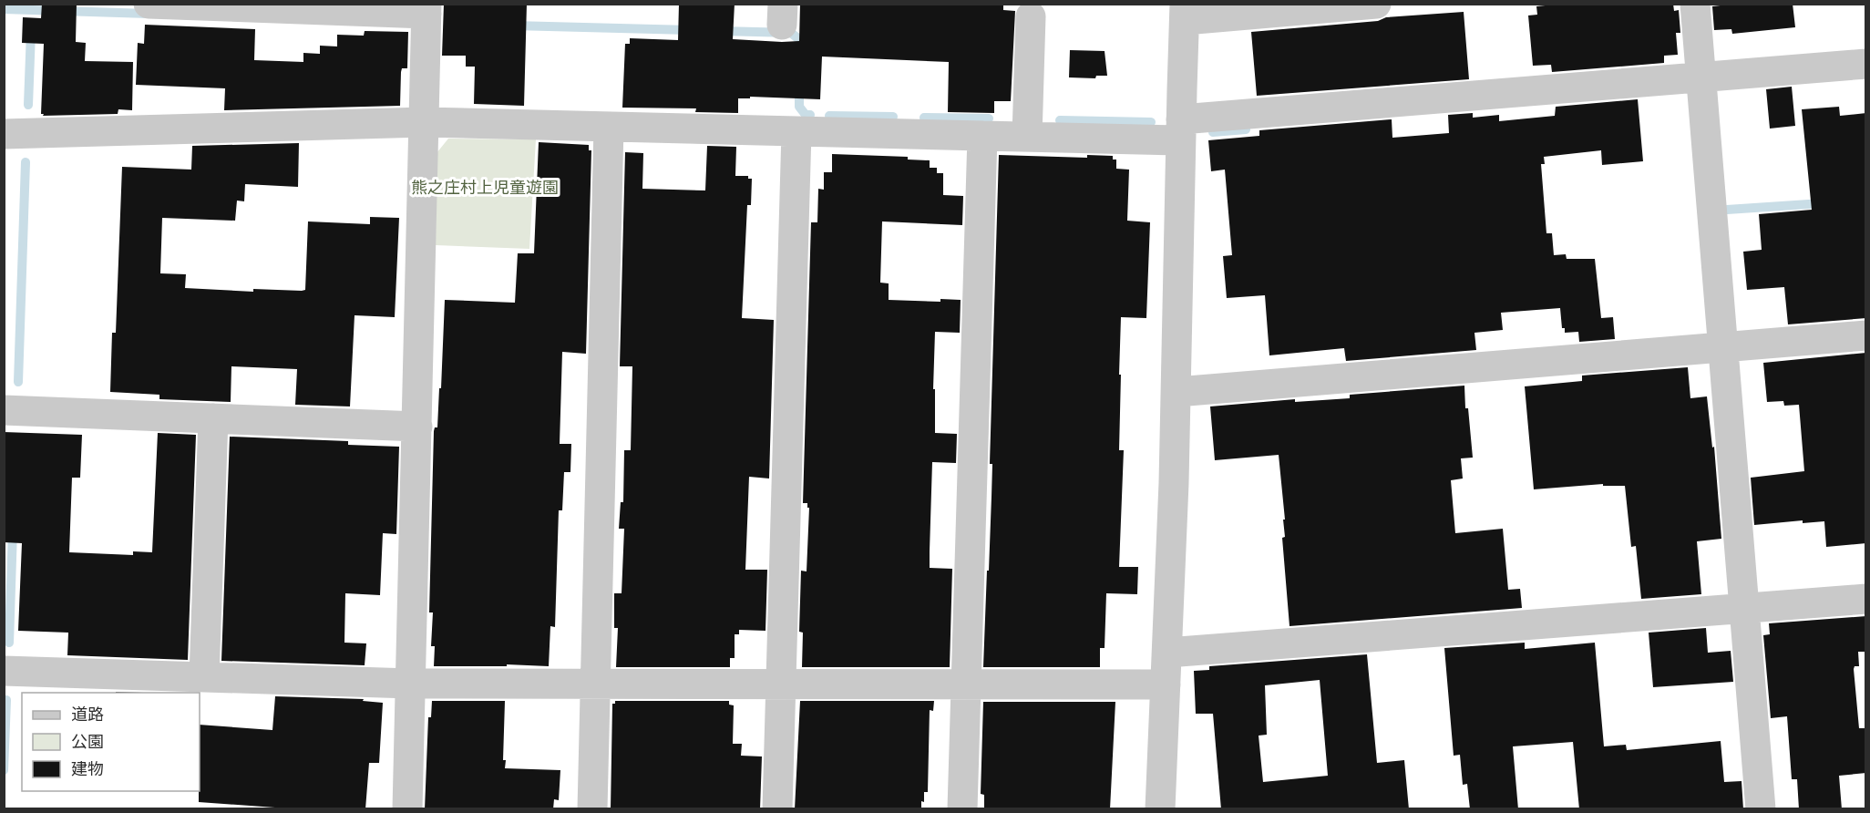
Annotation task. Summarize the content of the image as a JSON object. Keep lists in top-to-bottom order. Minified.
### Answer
{"parks":["熊之庄村上児童遊園"],"legend":["道路","公園","建物"]}
